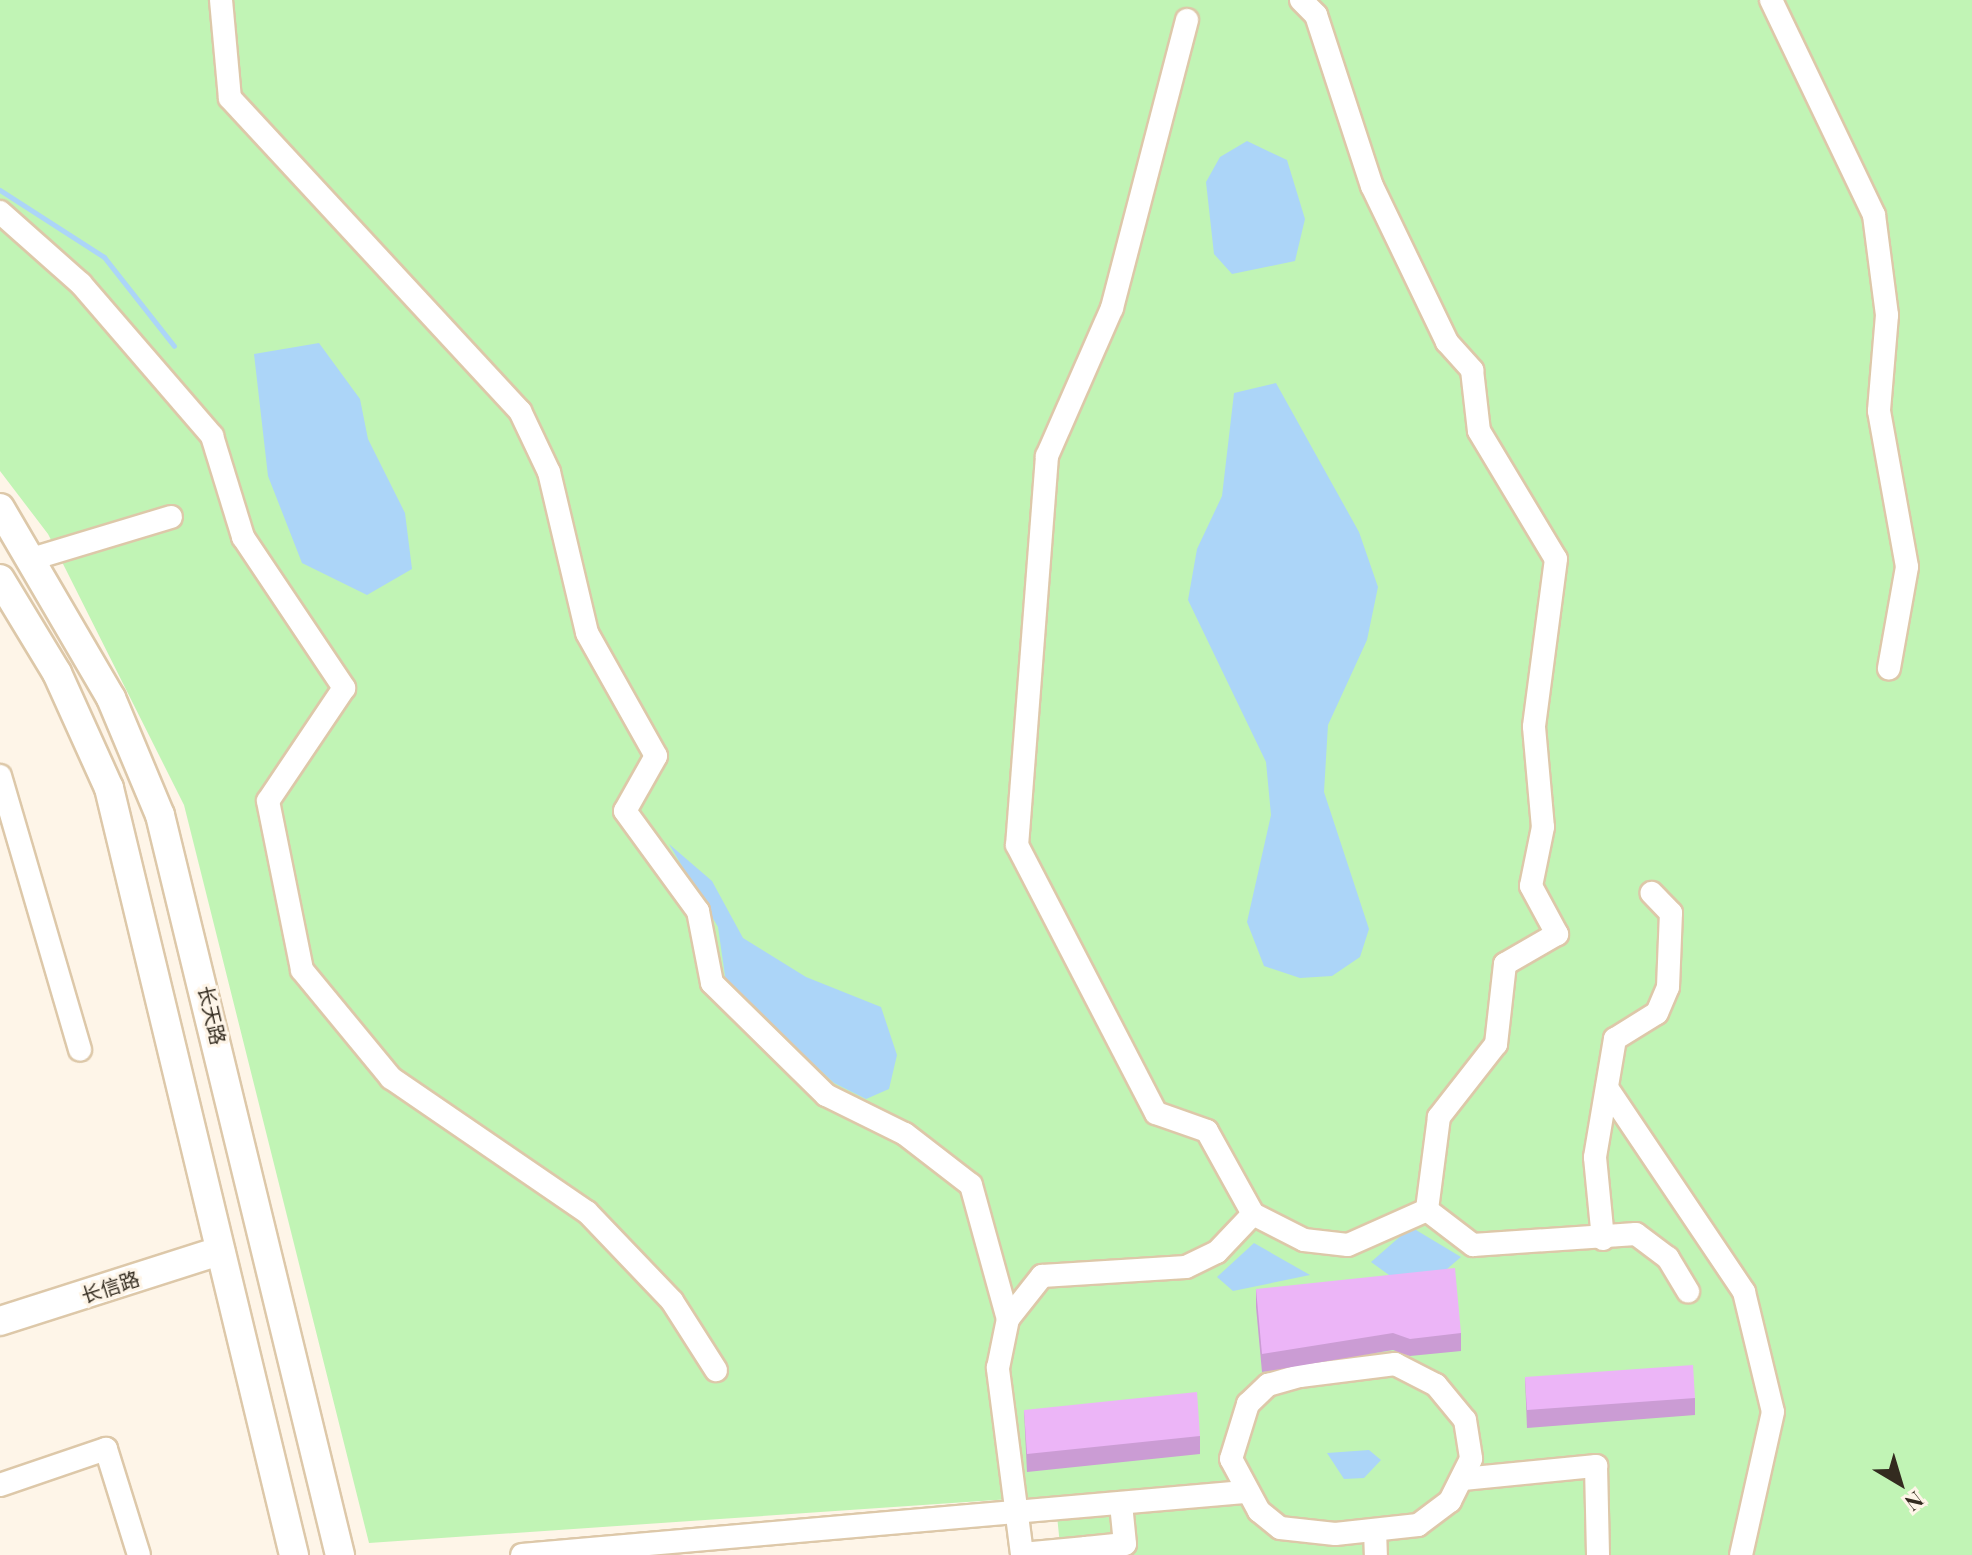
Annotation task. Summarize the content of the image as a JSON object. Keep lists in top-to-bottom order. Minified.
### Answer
{"streets":{"main road":["长天路","长信路"]},"north":"bottom right"}
